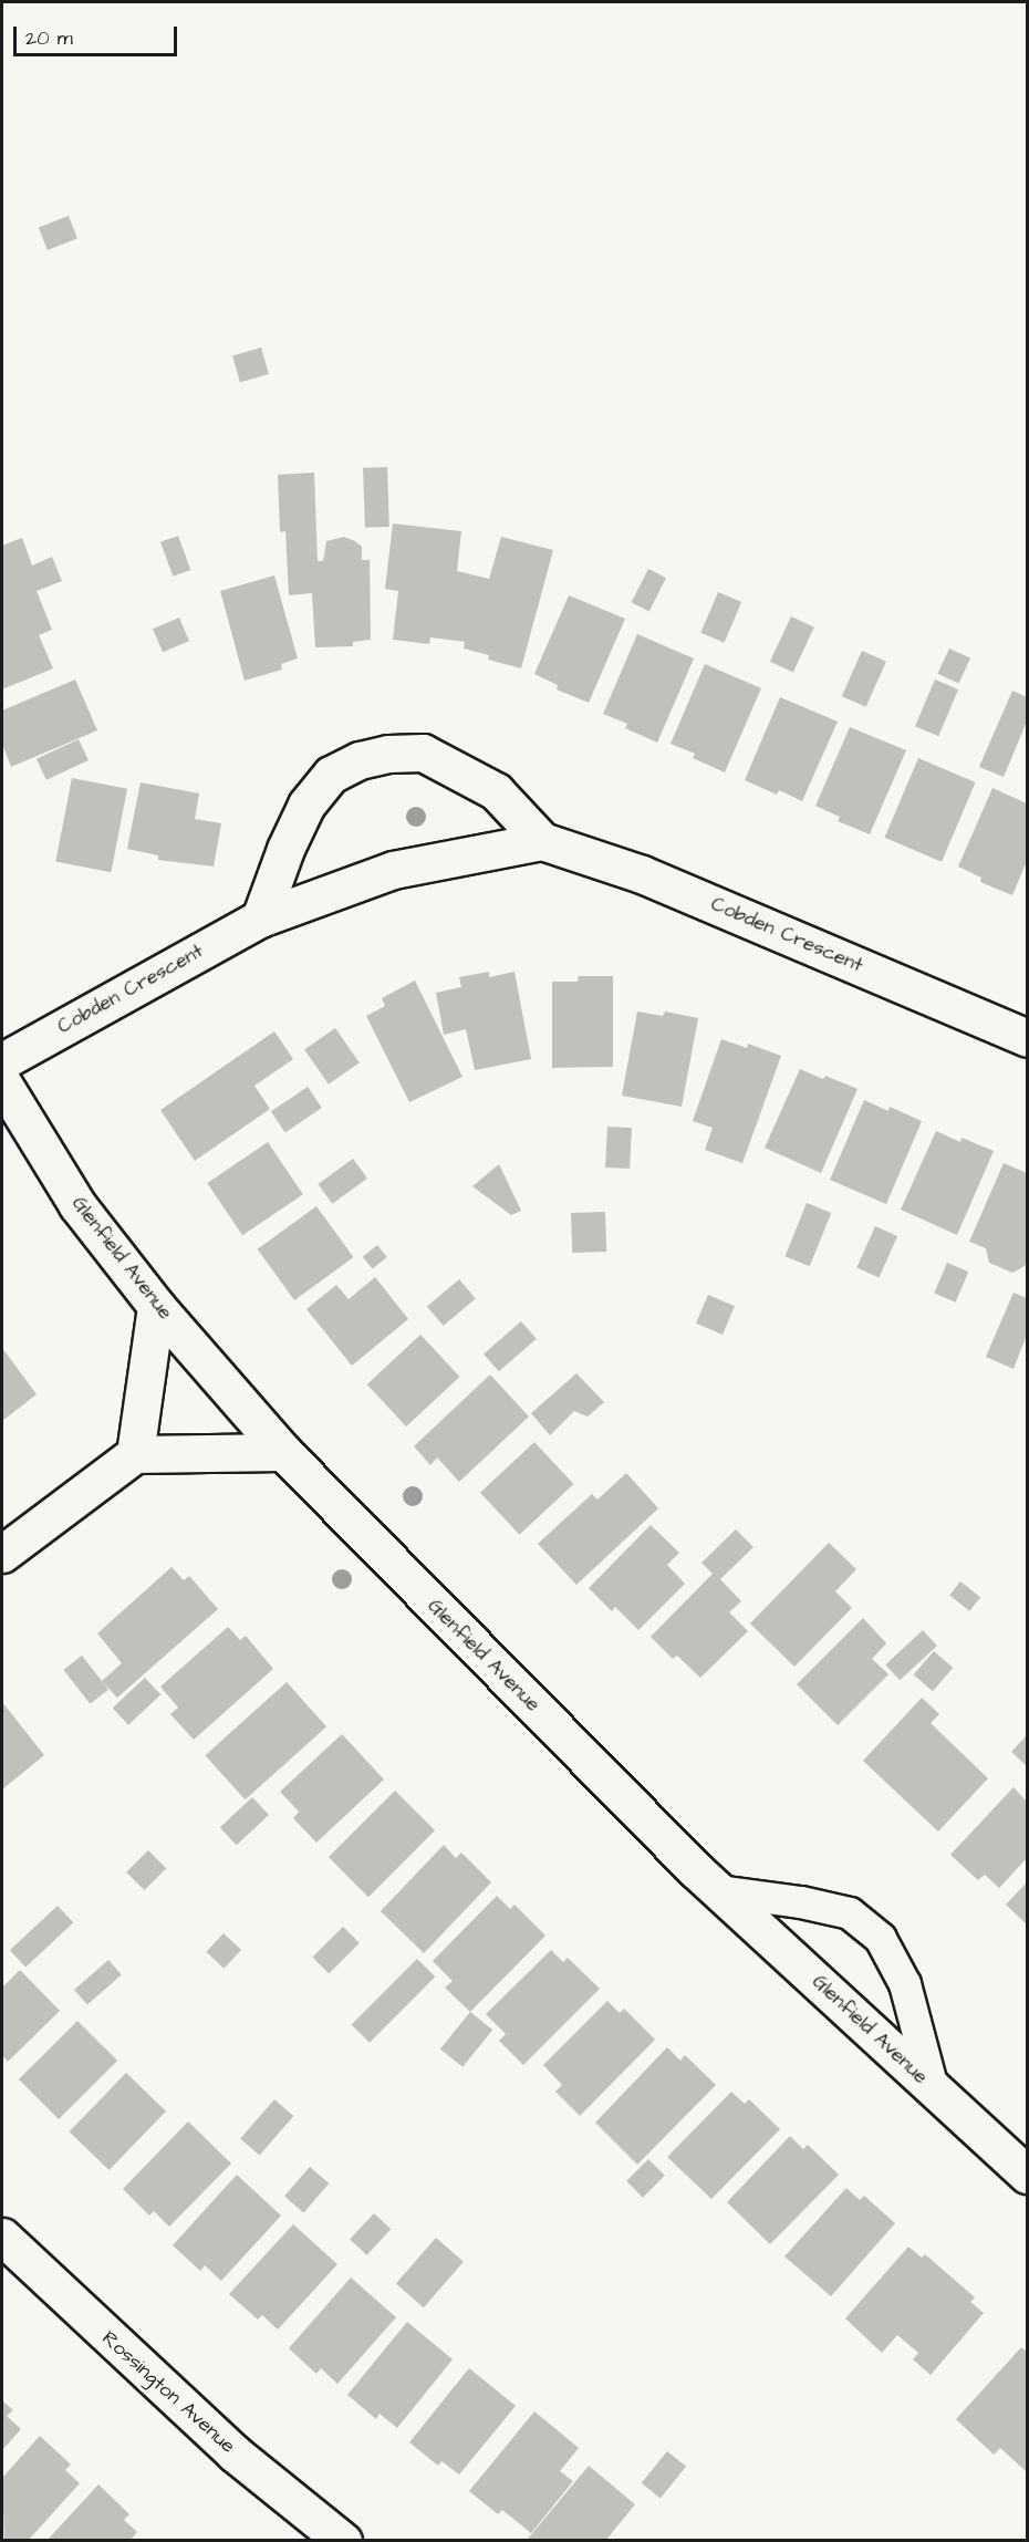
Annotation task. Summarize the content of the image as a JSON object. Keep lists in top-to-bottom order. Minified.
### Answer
{"streets":{"street":["Cobden Crescent","Glenfield Avenue","Rossington Avenue"]},"scale_bar":"20 m"}
